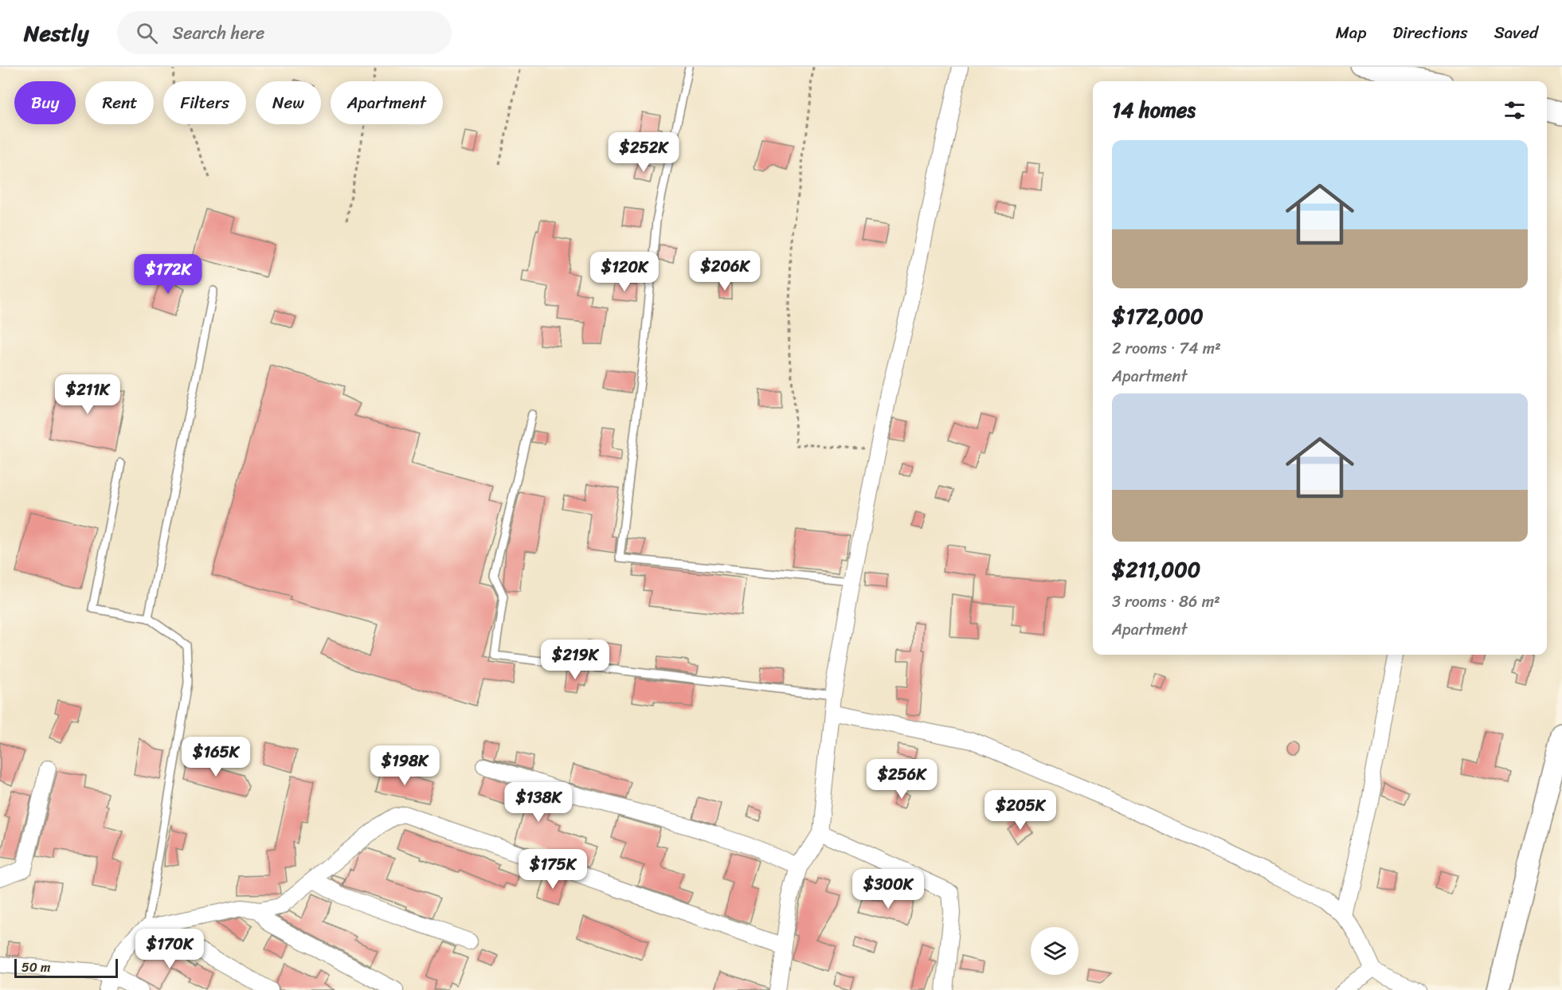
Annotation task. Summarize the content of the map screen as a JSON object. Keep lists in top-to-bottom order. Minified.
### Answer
{"scale_bar":"50 m","page":{"header":"Nestly","search":"Search here","nav":["Map","Directions","Saved"],"chip":["Buy","Rent","Filters","New","Apartment"],"heading":"14 homes","price":["$252K","$206K","$120K","$172K","$211K","$219K","$165K","$198K","$256K","$138K","$205K","$175K","$300K","$170K"],"list":[{"name":"$172,000","note":"2 rooms · 74 m² · Apartment"},{"name":"$211,000","note":"3 rooms · 86 m² · Apartment"}],"scale":"50 m"}}
